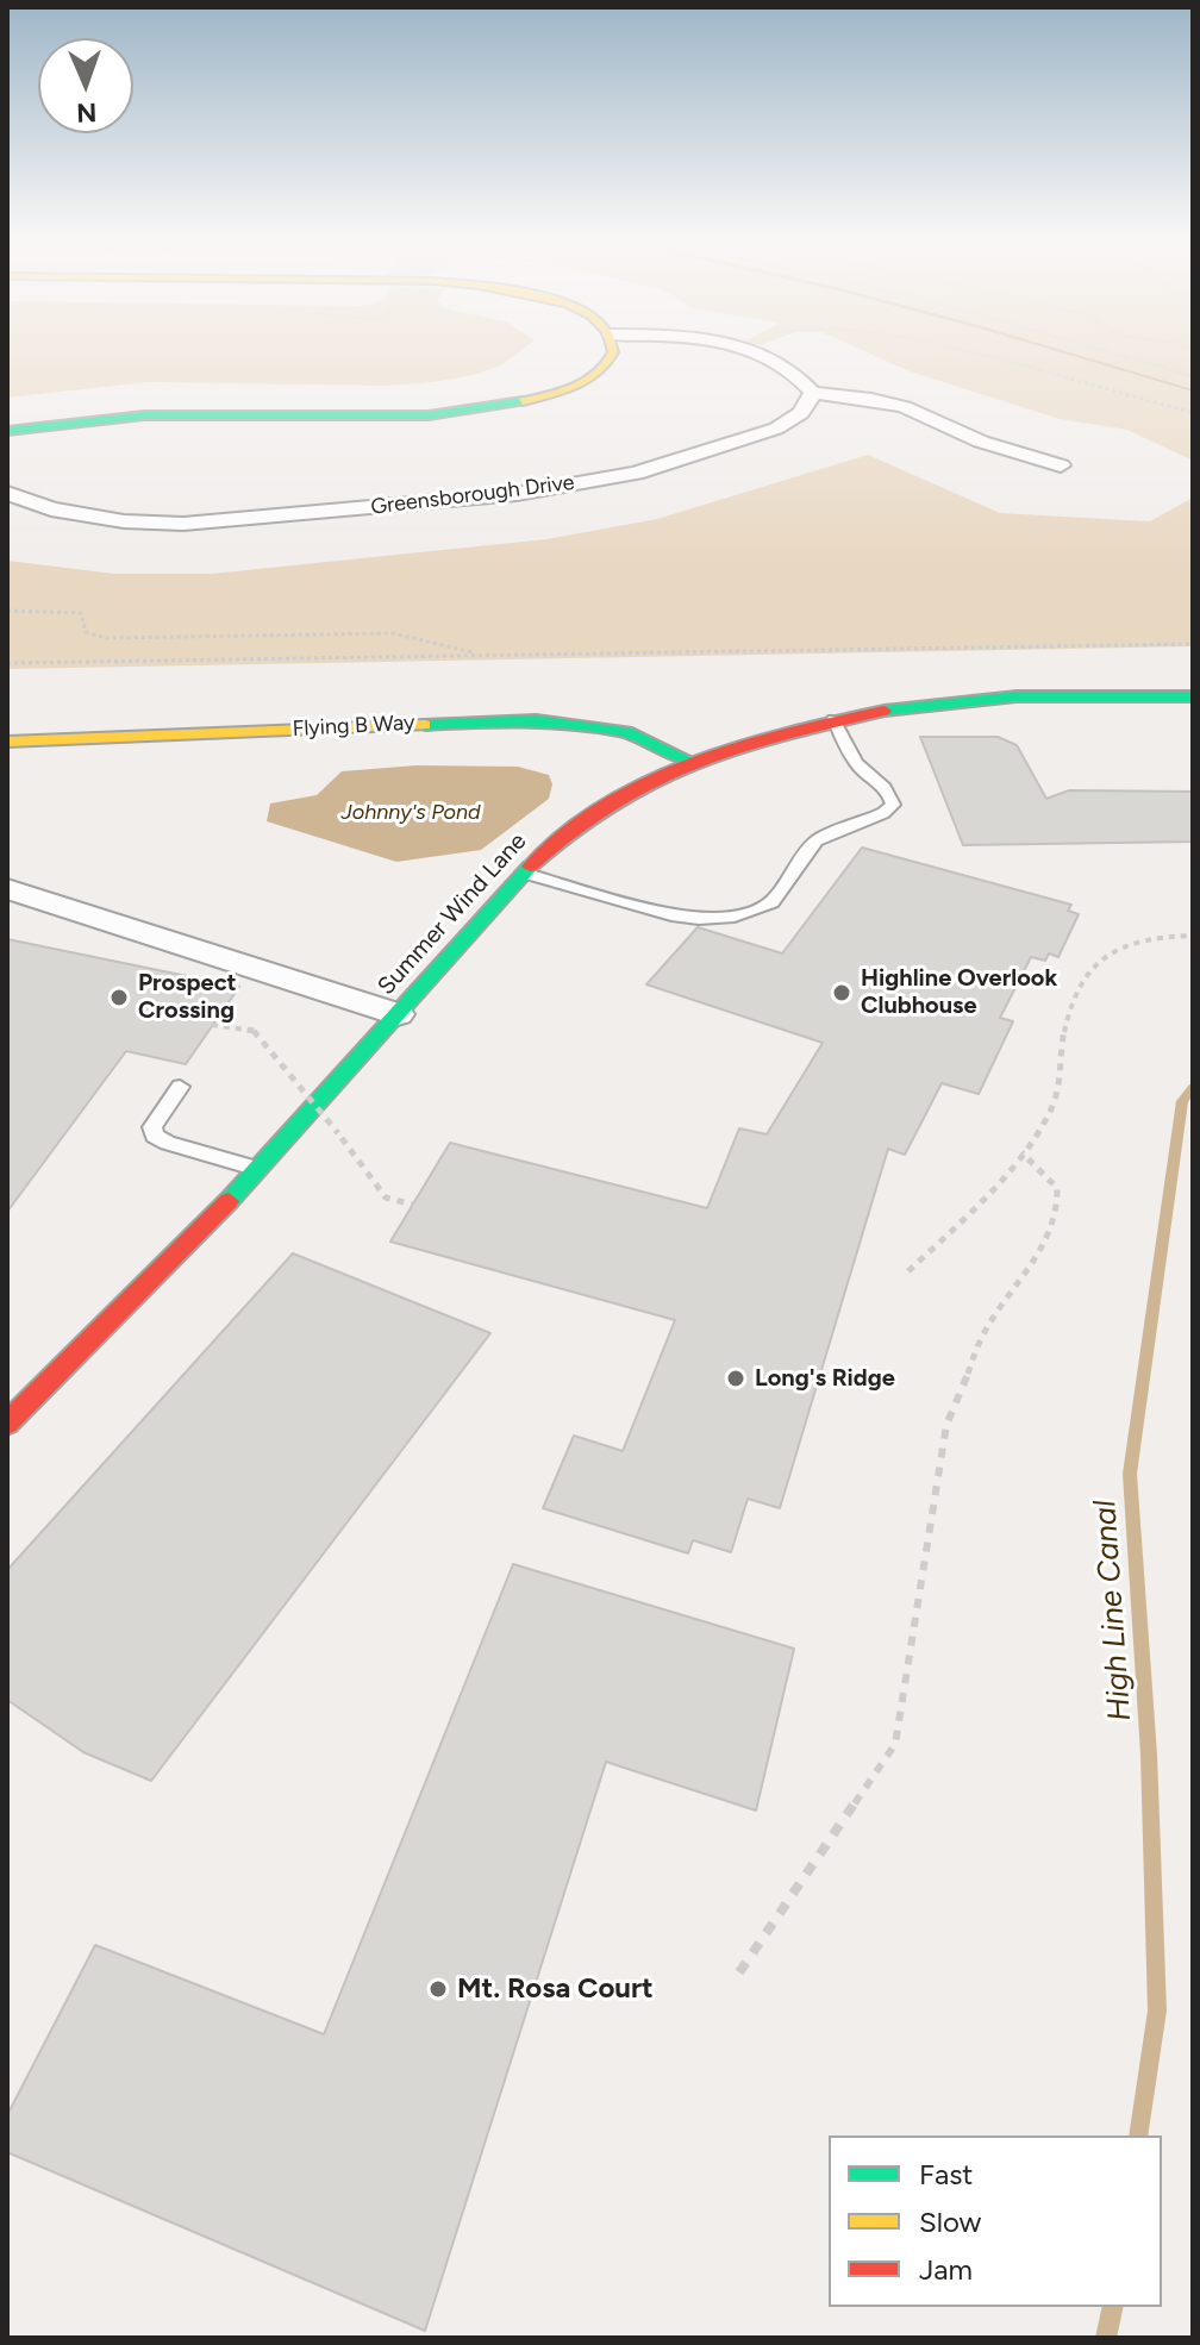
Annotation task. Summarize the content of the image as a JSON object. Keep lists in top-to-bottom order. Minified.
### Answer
{"streets":{"street":["Greensborough Drive","Flying B Way","Summer Wind Lane"]},"crossings":[["Flying B Way","Summer Wind Lane"]],"water":["Johnny's Pond","High Line Canal"],"places":["Highline Overlook Clubhouse","Prospect Crossing","Long's Ridge","Mt. Rosa Court"],"legend":["Fast","Slow","Jam"],"north":"bottom"}
